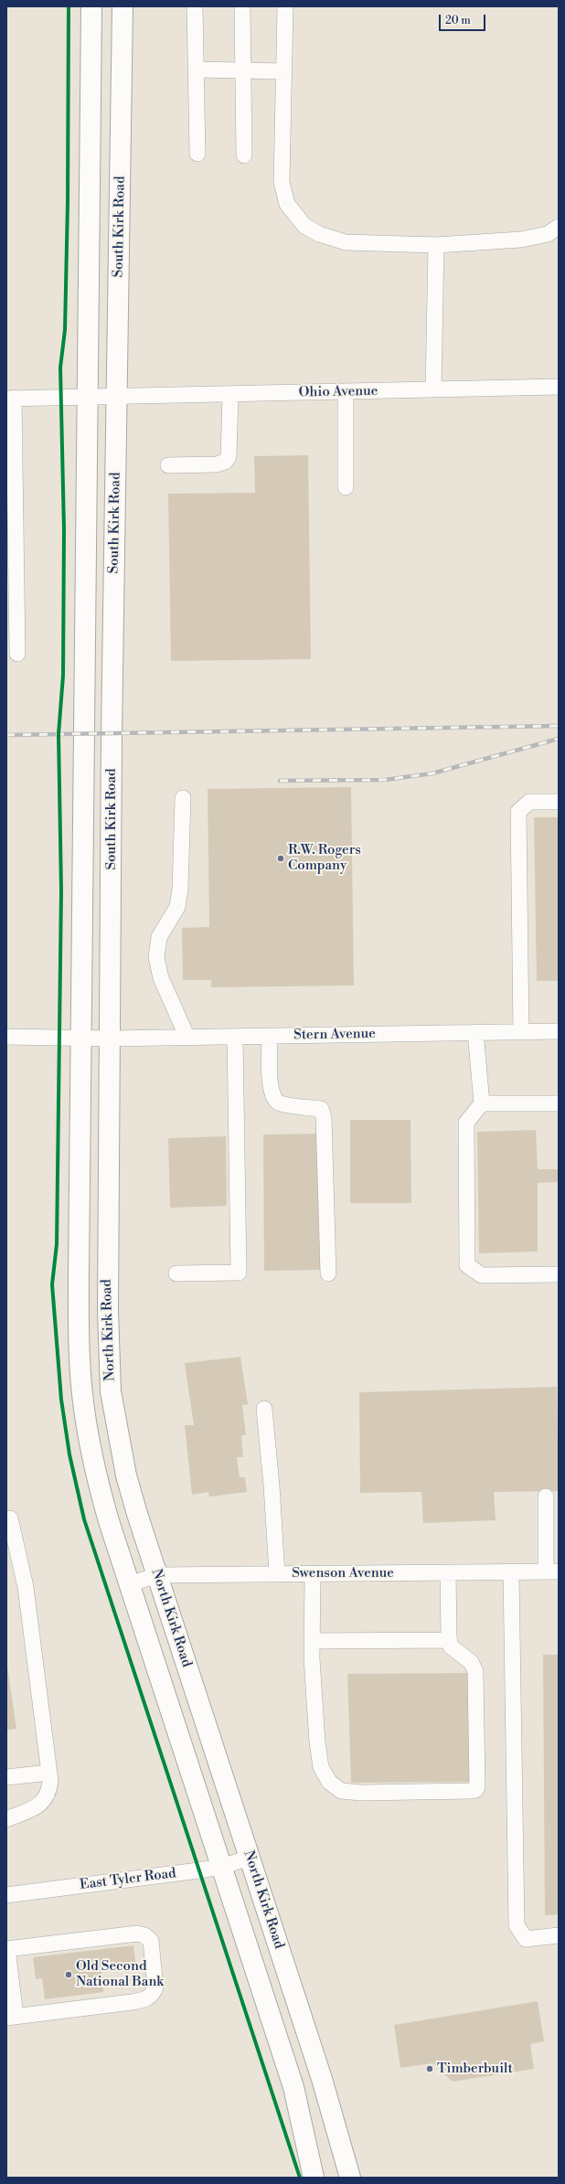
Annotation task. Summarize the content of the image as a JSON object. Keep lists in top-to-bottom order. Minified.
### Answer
{"streets":{"main road":["South Kirk Road","North Kirk Road"],"street":["Ohio Avenue","Stern Avenue","Swenson Avenue","East Tyler Road"]},"crossings":[["South Kirk Road","Ohio Avenue"],["South Kirk Road","Stern Avenue"],["South Kirk Road","North Kirk Road"],["Stern Avenue","North Kirk Road"],["North Kirk Road","Swenson Avenue"],["North Kirk Road","East Tyler Road"]],"places":["R.W. Rogers Company","Old Second National Bank","Timberbuilt"],"scale_bar":"20 m"}
